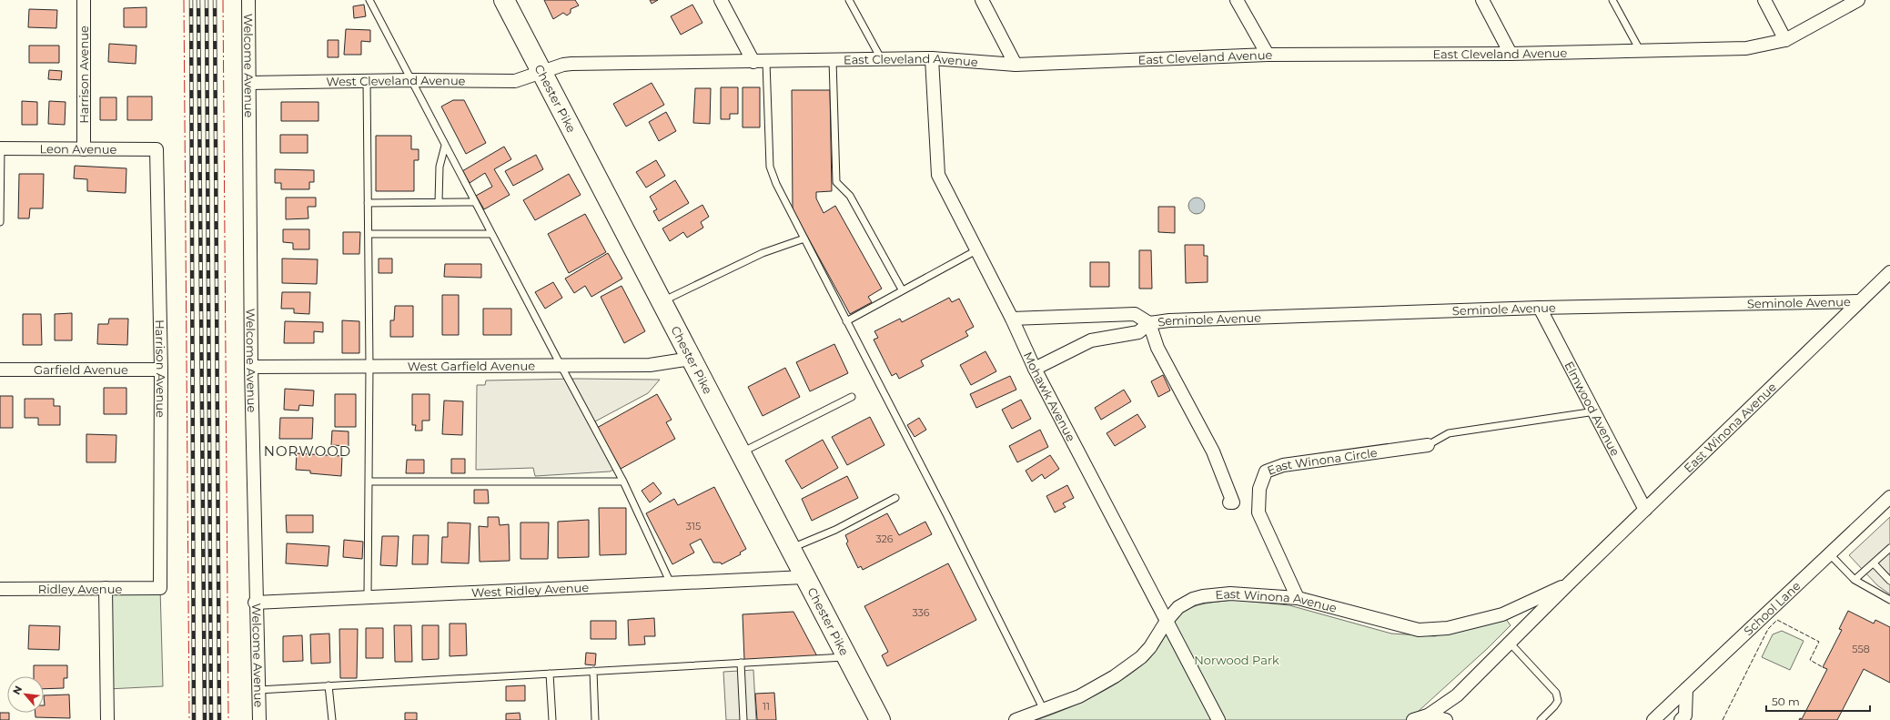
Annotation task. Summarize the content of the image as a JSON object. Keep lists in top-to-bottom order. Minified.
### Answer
{"streets":{"main road":["Chester Pike"],"street":["East Cleveland Avenue","Welcome Avenue","Harrison Avenue","West Cleveland Avenue","Leon Avenue","Seminole Avenue","West Garfield Avenue","Garfield Avenue","Mohawk Avenue","Elmwood Avenue","East Winona Avenue","East Winona Circle","Ridley Avenue","West Ridley Avenue","School Lane"]},"crossings":[["East Cleveland Avenue","West Cleveland Avenue"],["East Cleveland Avenue","Chester Pike"],["East Cleveland Avenue","Mohawk Avenue"],["Welcome Avenue","West Cleveland Avenue"],["Welcome Avenue","West Garfield Avenue"],["Welcome Avenue","West Ridley Avenue"],["Harrison Avenue","Leon Avenue"],["Harrison Avenue","Garfield Avenue"],["Harrison Avenue","Ridley Avenue"],["West Cleveland Avenue","Chester Pike"],["Chester Pike","West Garfield Avenue"],["Chester Pike","West Ridley Avenue"],["Seminole Avenue","Mohawk Avenue"],["Seminole Avenue","Elmwood Avenue"],["Seminole Avenue","East Winona Avenue"],["Mohawk Avenue","East Winona Avenue"],["Elmwood Avenue","East Winona Avenue"],["East Winona Avenue","East Winona Circle"]],"districts":["NORWOOD"],"parks":["Norwood Park"],"house_numbers":["315","326","336","558","11"],"scale_bar":"50 m","north":"top left"}
